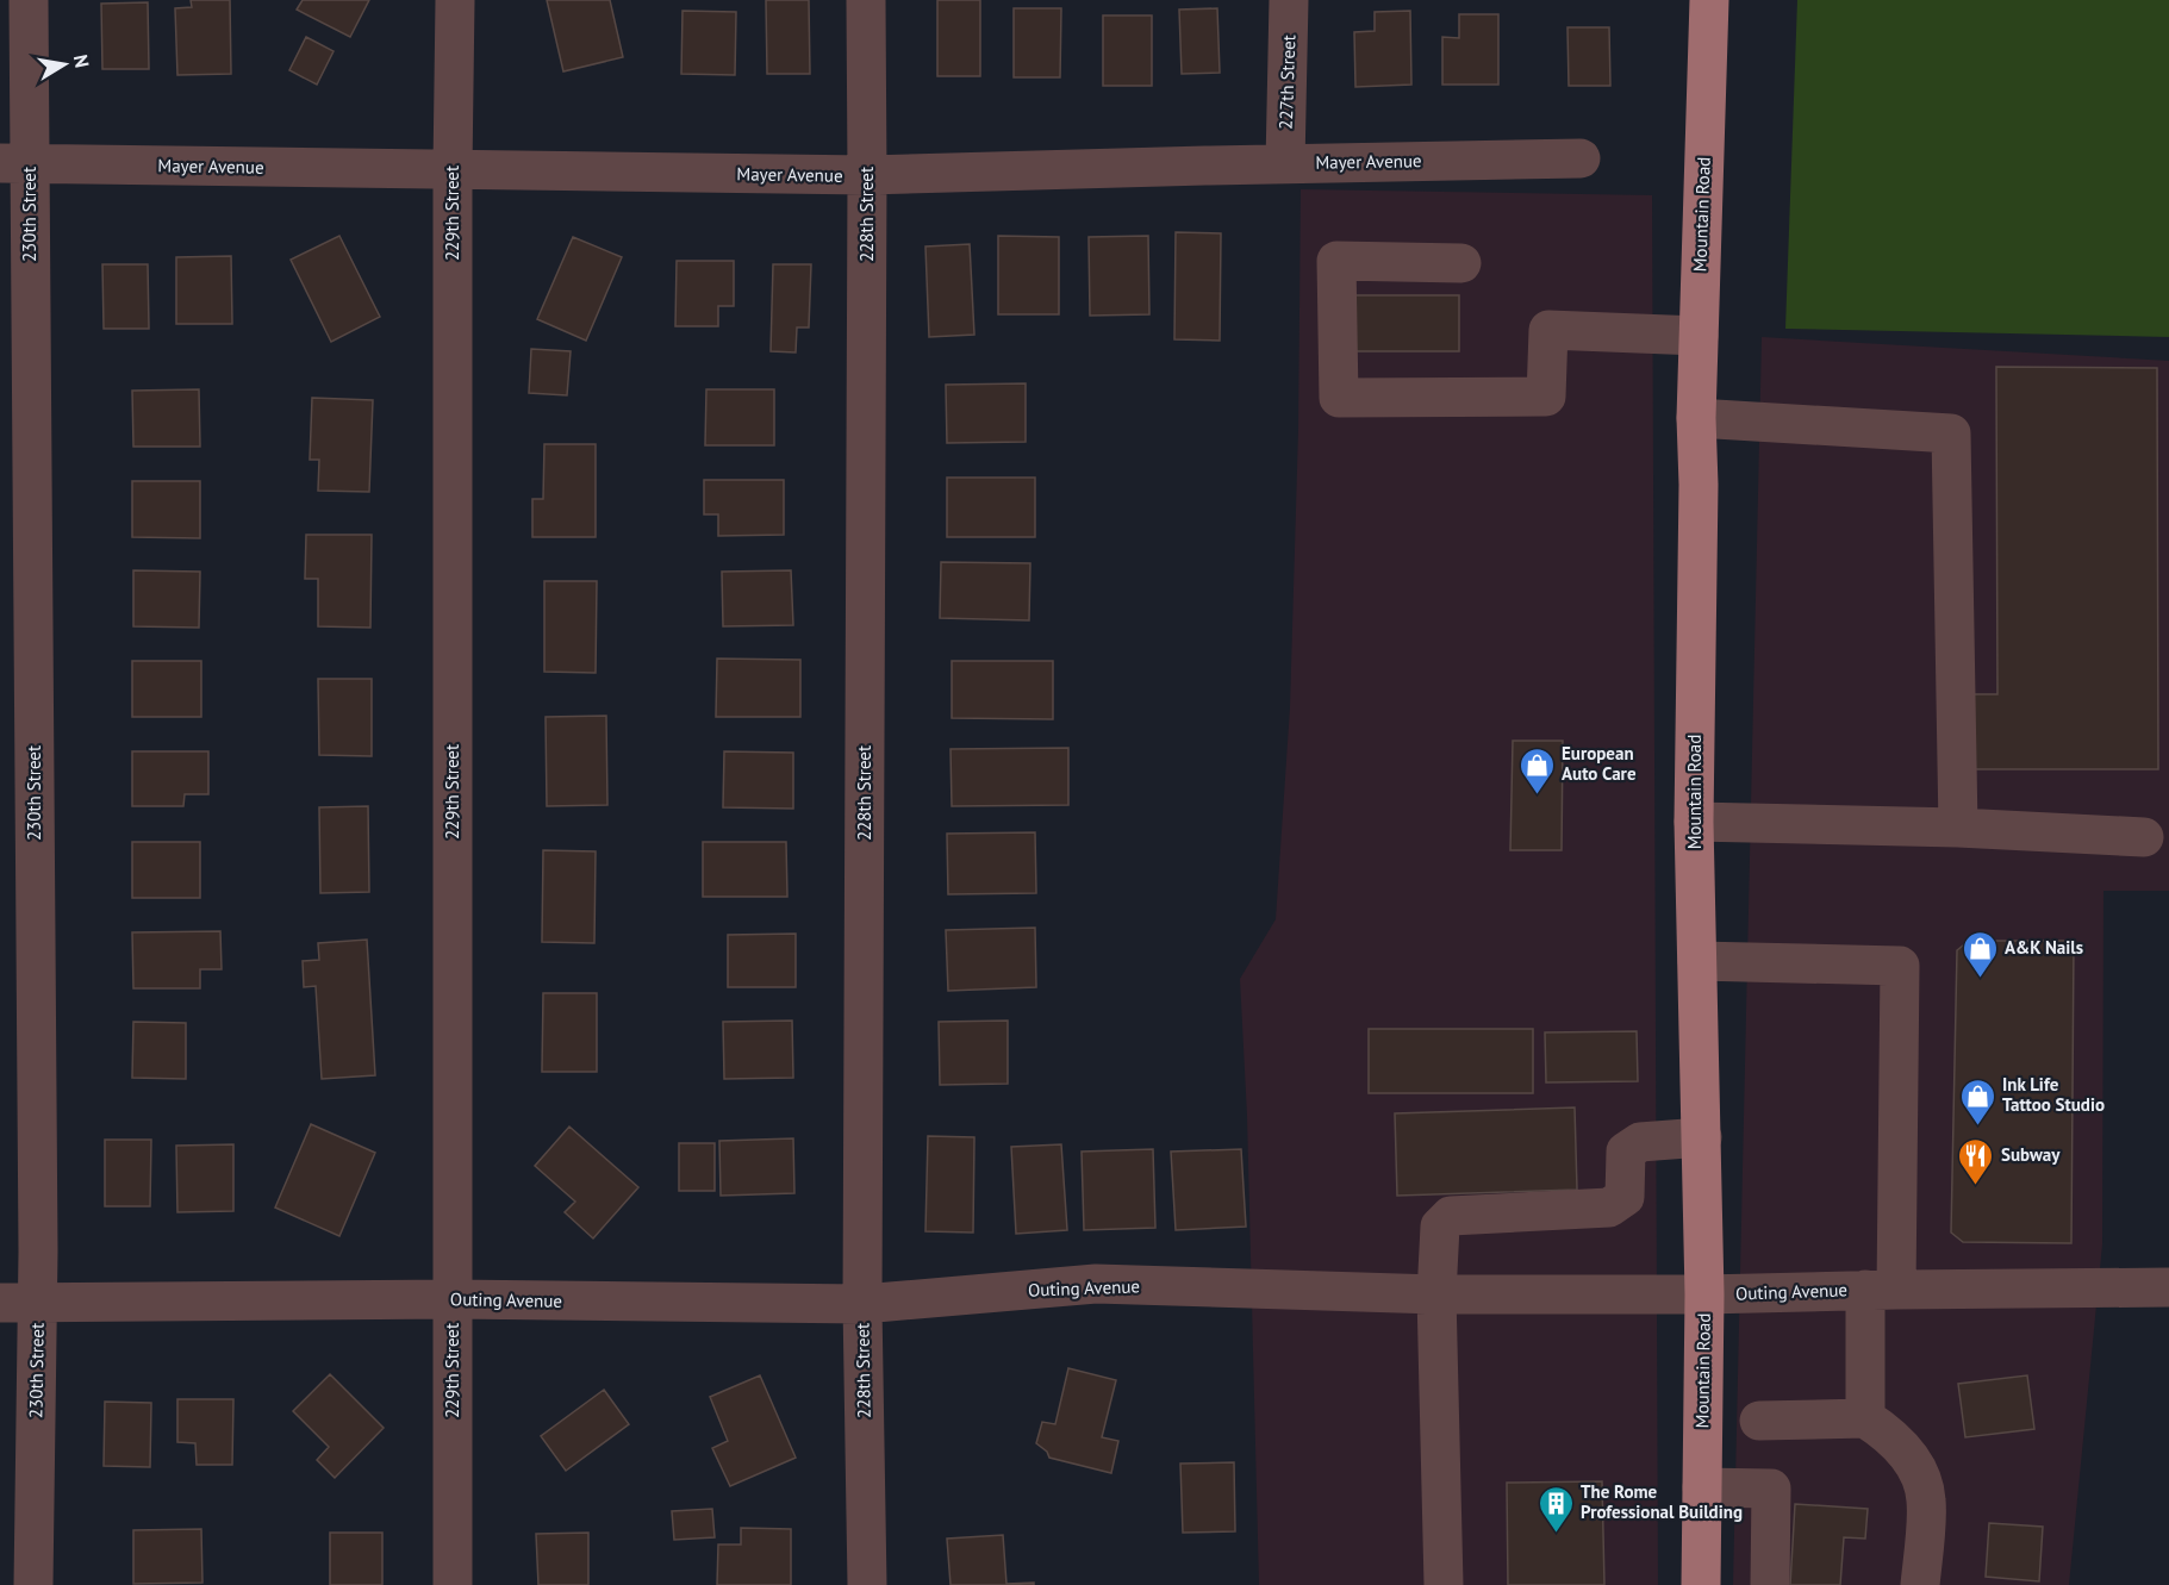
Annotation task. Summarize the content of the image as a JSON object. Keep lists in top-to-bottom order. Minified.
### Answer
{"streets":{"main road":["Mountain Road"],"street":["227th Street","Mayer Avenue","229th Street","230th Street","228th Street","Outing Avenue"]},"crossings":[["227th Street","Mayer Avenue"],["Mayer Avenue","229th Street"],["Mayer Avenue","230th Street"],["Mayer Avenue","228th Street"],["229th Street","Outing Avenue"],["230th Street","Outing Avenue"],["228th Street","Outing Avenue"],["Mountain Road","Outing Avenue"]],"places":{"shop":["European Auto Care","A&K Nails","Ink Life Tattoo Studio"],"restaurant":["Subway"],"building":["The Rome Professional Building"]},"north":"right"}
